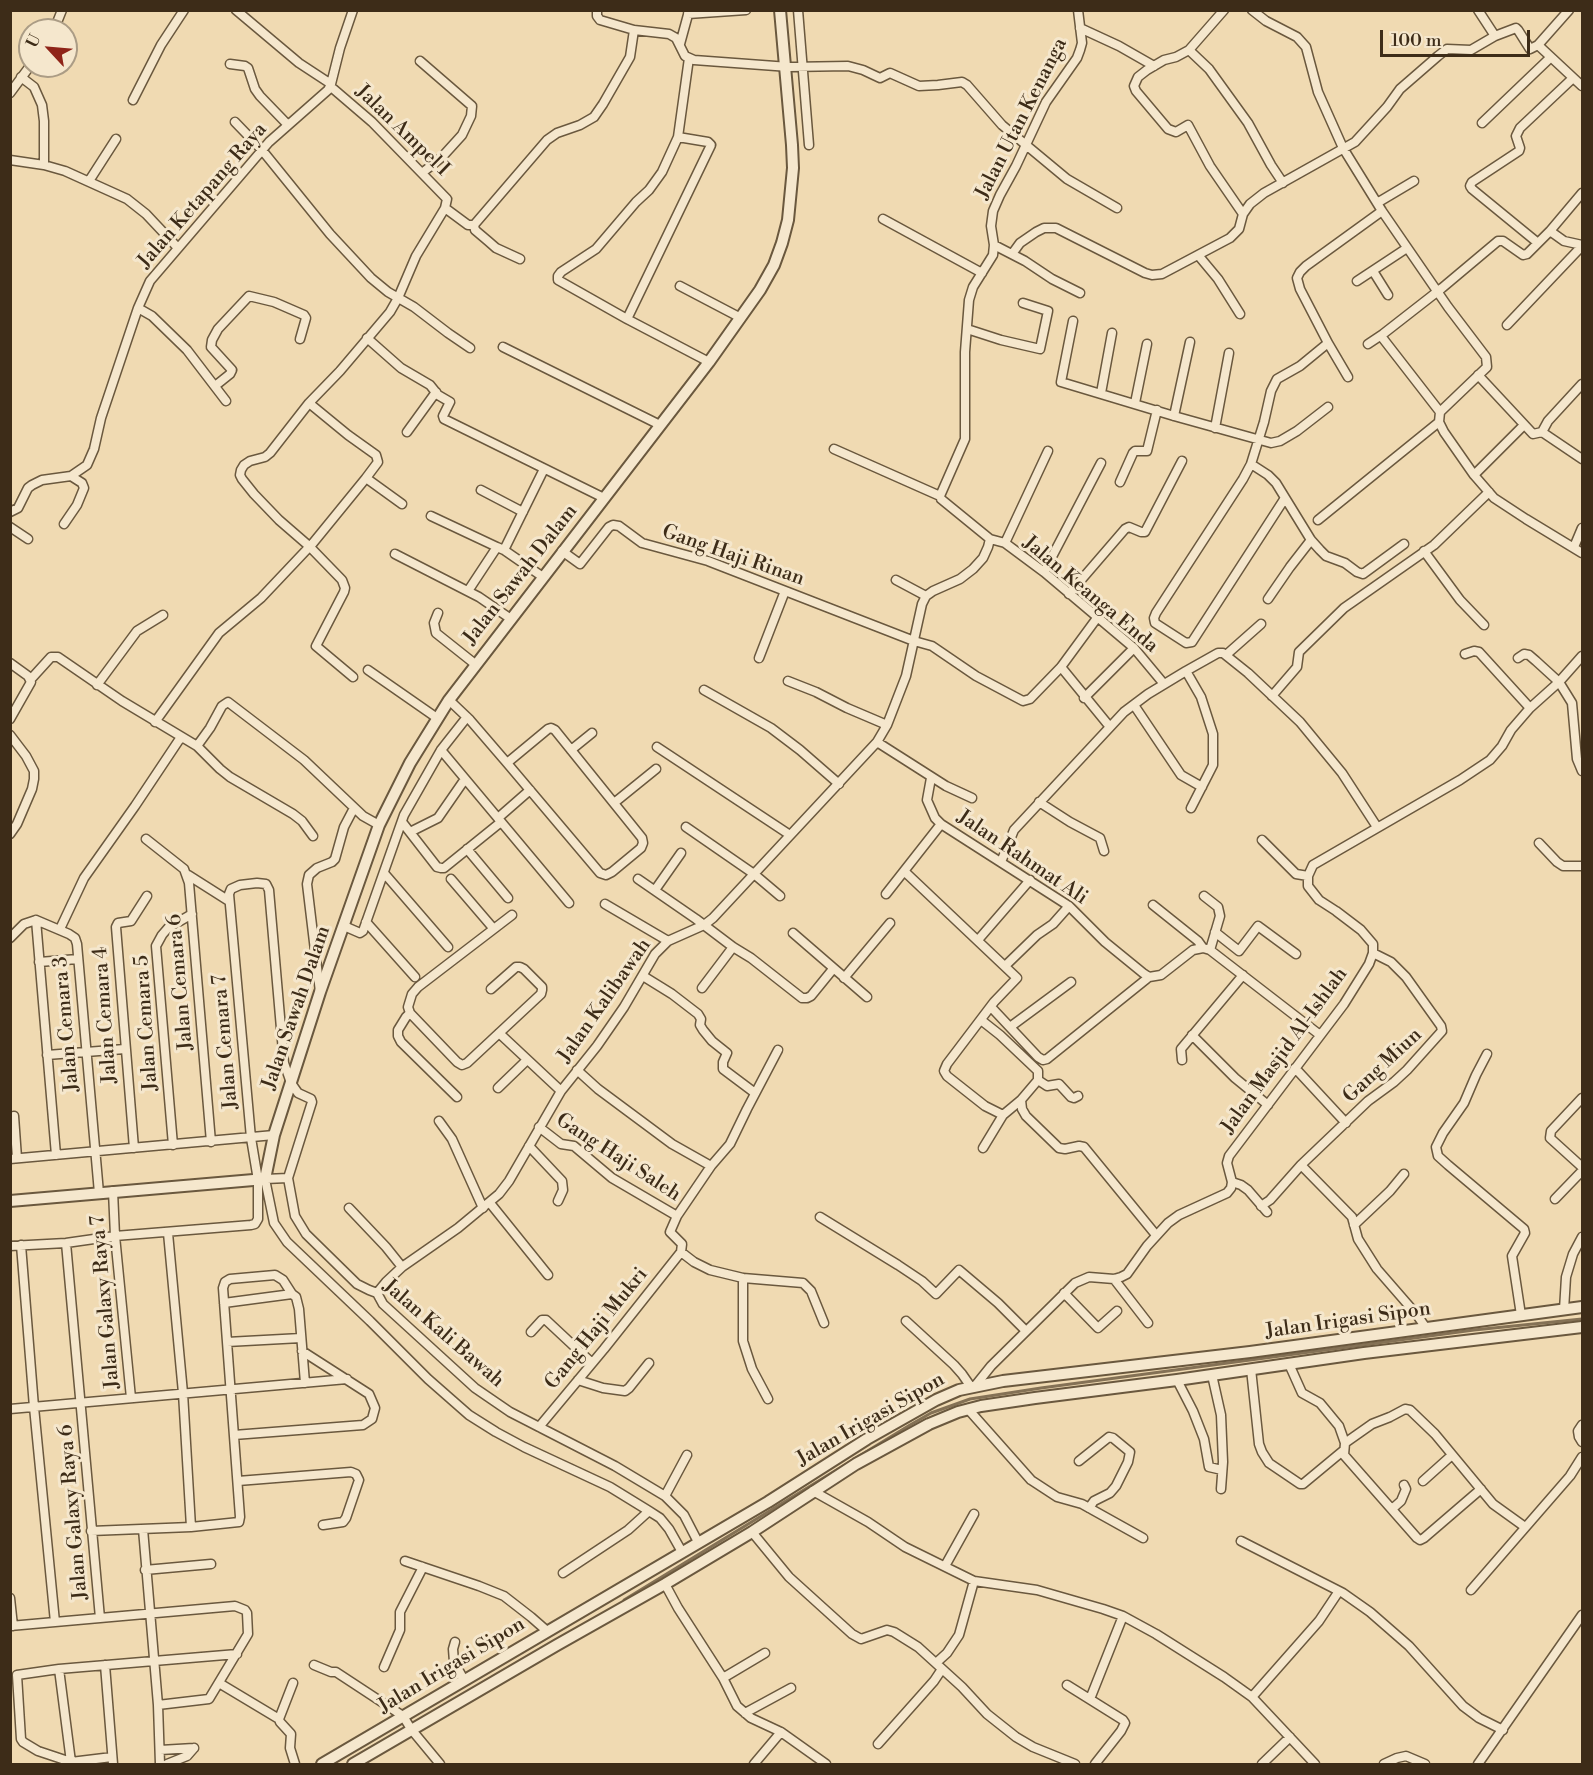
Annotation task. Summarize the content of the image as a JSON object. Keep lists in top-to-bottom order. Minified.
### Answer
{"streets":{"street":["Jalan Utan Kenanga","Jalan Ampel I","Jalan Ketapang Raya","Gang Haji Rinan","Jalan Sawah Dalam","Jalan Keanga Enda","Jalan Rahmat Ali","Jalan Cemara 6","Jalan Kalibawah","Jalan Cemara 4","Jalan Cemara 5","Jalan Cemara 3","Jalan Cemara 7","Jalan Masjid Al-Ishlah","Gang Miun","Gang Haji Saleh","Jalan Galaxy Raya 7","Jalan Irigasi Sipon","Gang Haji Mukri","Jalan Kali Bawah","Jalan Galaxy Raya 6"]},"crossings":[["Jalan Ampel I","Jalan Ketapang Raya"],["Gang Haji Rinan","Jalan Sawah Dalam"],["Gang Haji Rinan","Jalan Kalibawah"],["Jalan Sawah Dalam","Jalan Cemara 7"],["Jalan Cemara 6","Jalan Cemara 5"],["Jalan Kalibawah","Gang Haji Saleh"],["Jalan Kalibawah","Jalan Kali Bawah"],["Jalan Masjid Al-Ishlah","Gang Miun"],["Gang Haji Saleh","Gang Haji Mukri"],["Jalan Irigasi Sipon","Jalan Kali Bawah"],["Gang Haji Mukri","Jalan Kali Bawah"]],"scale_bar":"100 m","north":"top left"}
